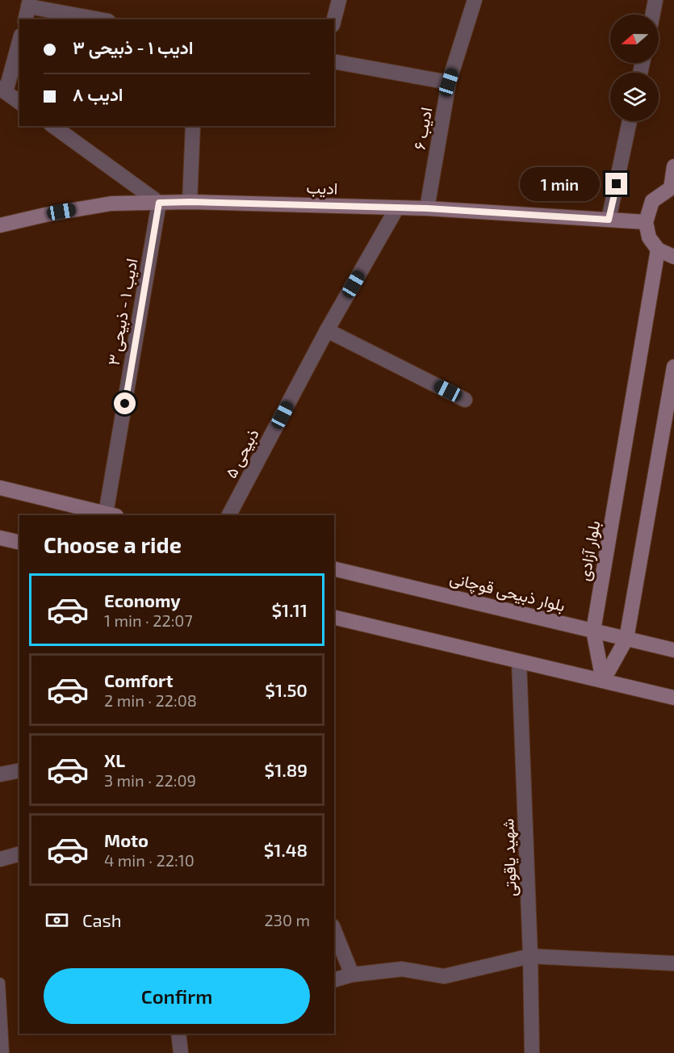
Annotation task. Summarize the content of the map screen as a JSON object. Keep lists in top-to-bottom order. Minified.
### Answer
{"streets":{"street":["ادیب ۶","ادیب","ادیب ۱ - ذبیحی ۳","ذبیحی ۵","بلوار آزادی","بلوار ذبیحی قوچانی","شهید یاقوتی"]},"crossings":[["ادیب ۶","ادیب"],["ادیب","ادیب ۱ - ذبیحی ۳"],["ادیب","ذبیحی ۵"],["بلوار آزادی","بلوار ذبیحی قوچانی"]],"north":"left","page":{"banner":["ادیب ۱ - ذبیحی ۳","ادیب ۸"],"bubble":"1 min","heading":"Choose a ride","list":[{"name":"Economy","note":"1 min · 22:07","value":"$1.11"},{"name":"Comfort","note":"2 min · 22:08","value":"$1.50"},{"name":"XL","note":"3 min · 22:09","value":"$1.89"},{"name":"Moto","note":"4 min · 22:10","value":"$1.48"}],"pay":["Cash","230 m"],"buttons":"Confirm"}}
